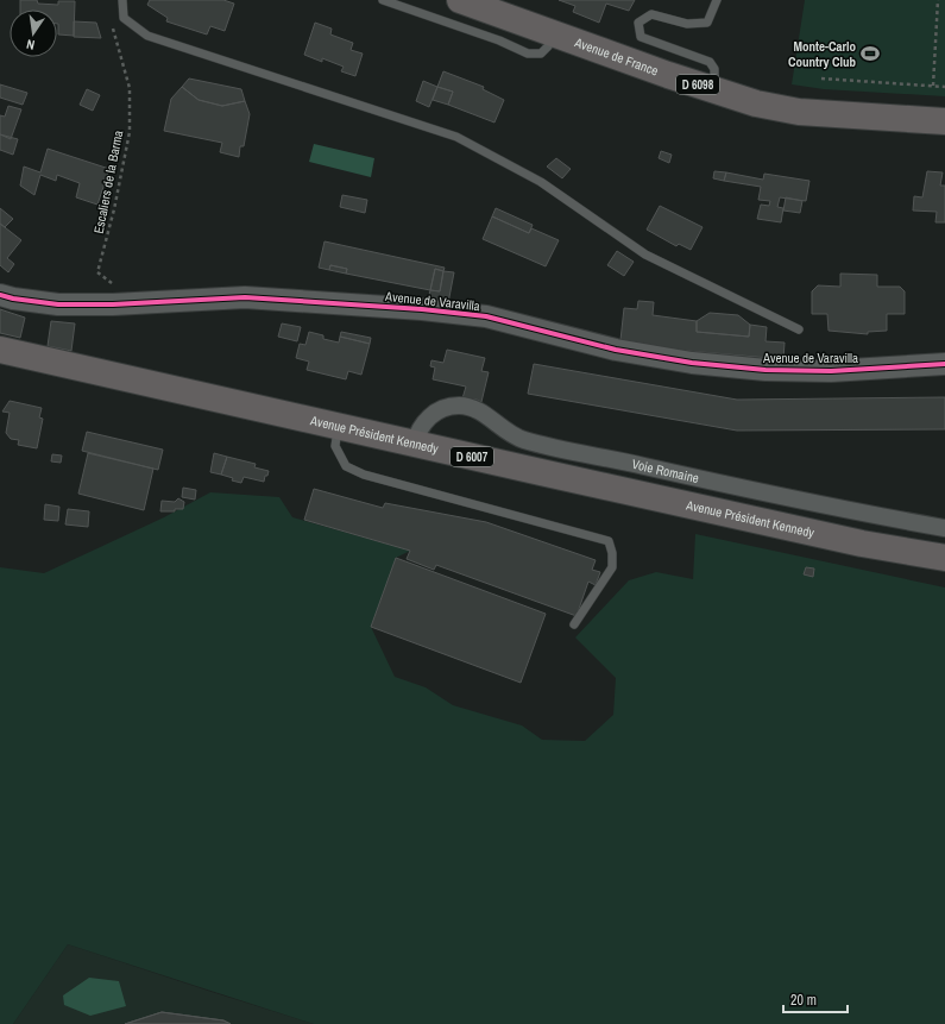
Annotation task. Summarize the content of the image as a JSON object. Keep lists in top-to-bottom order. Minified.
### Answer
{"streets":{"main road":["Avenue de France","D 6098","Avenue Président Kennedy","D 6007"],"street":["Avenue de Varavilla","Voie Romaine"],"path":["Escaliers de la Barma"]},"crossings":[["Escaliers de la Barma","Avenue de Varavilla"],["Avenue Président Kennedy","Voie Romaine"]],"places":{"sports":["Monte-Carlo Country Club"]},"scale_bar":"20 m","north":"bottom"}
